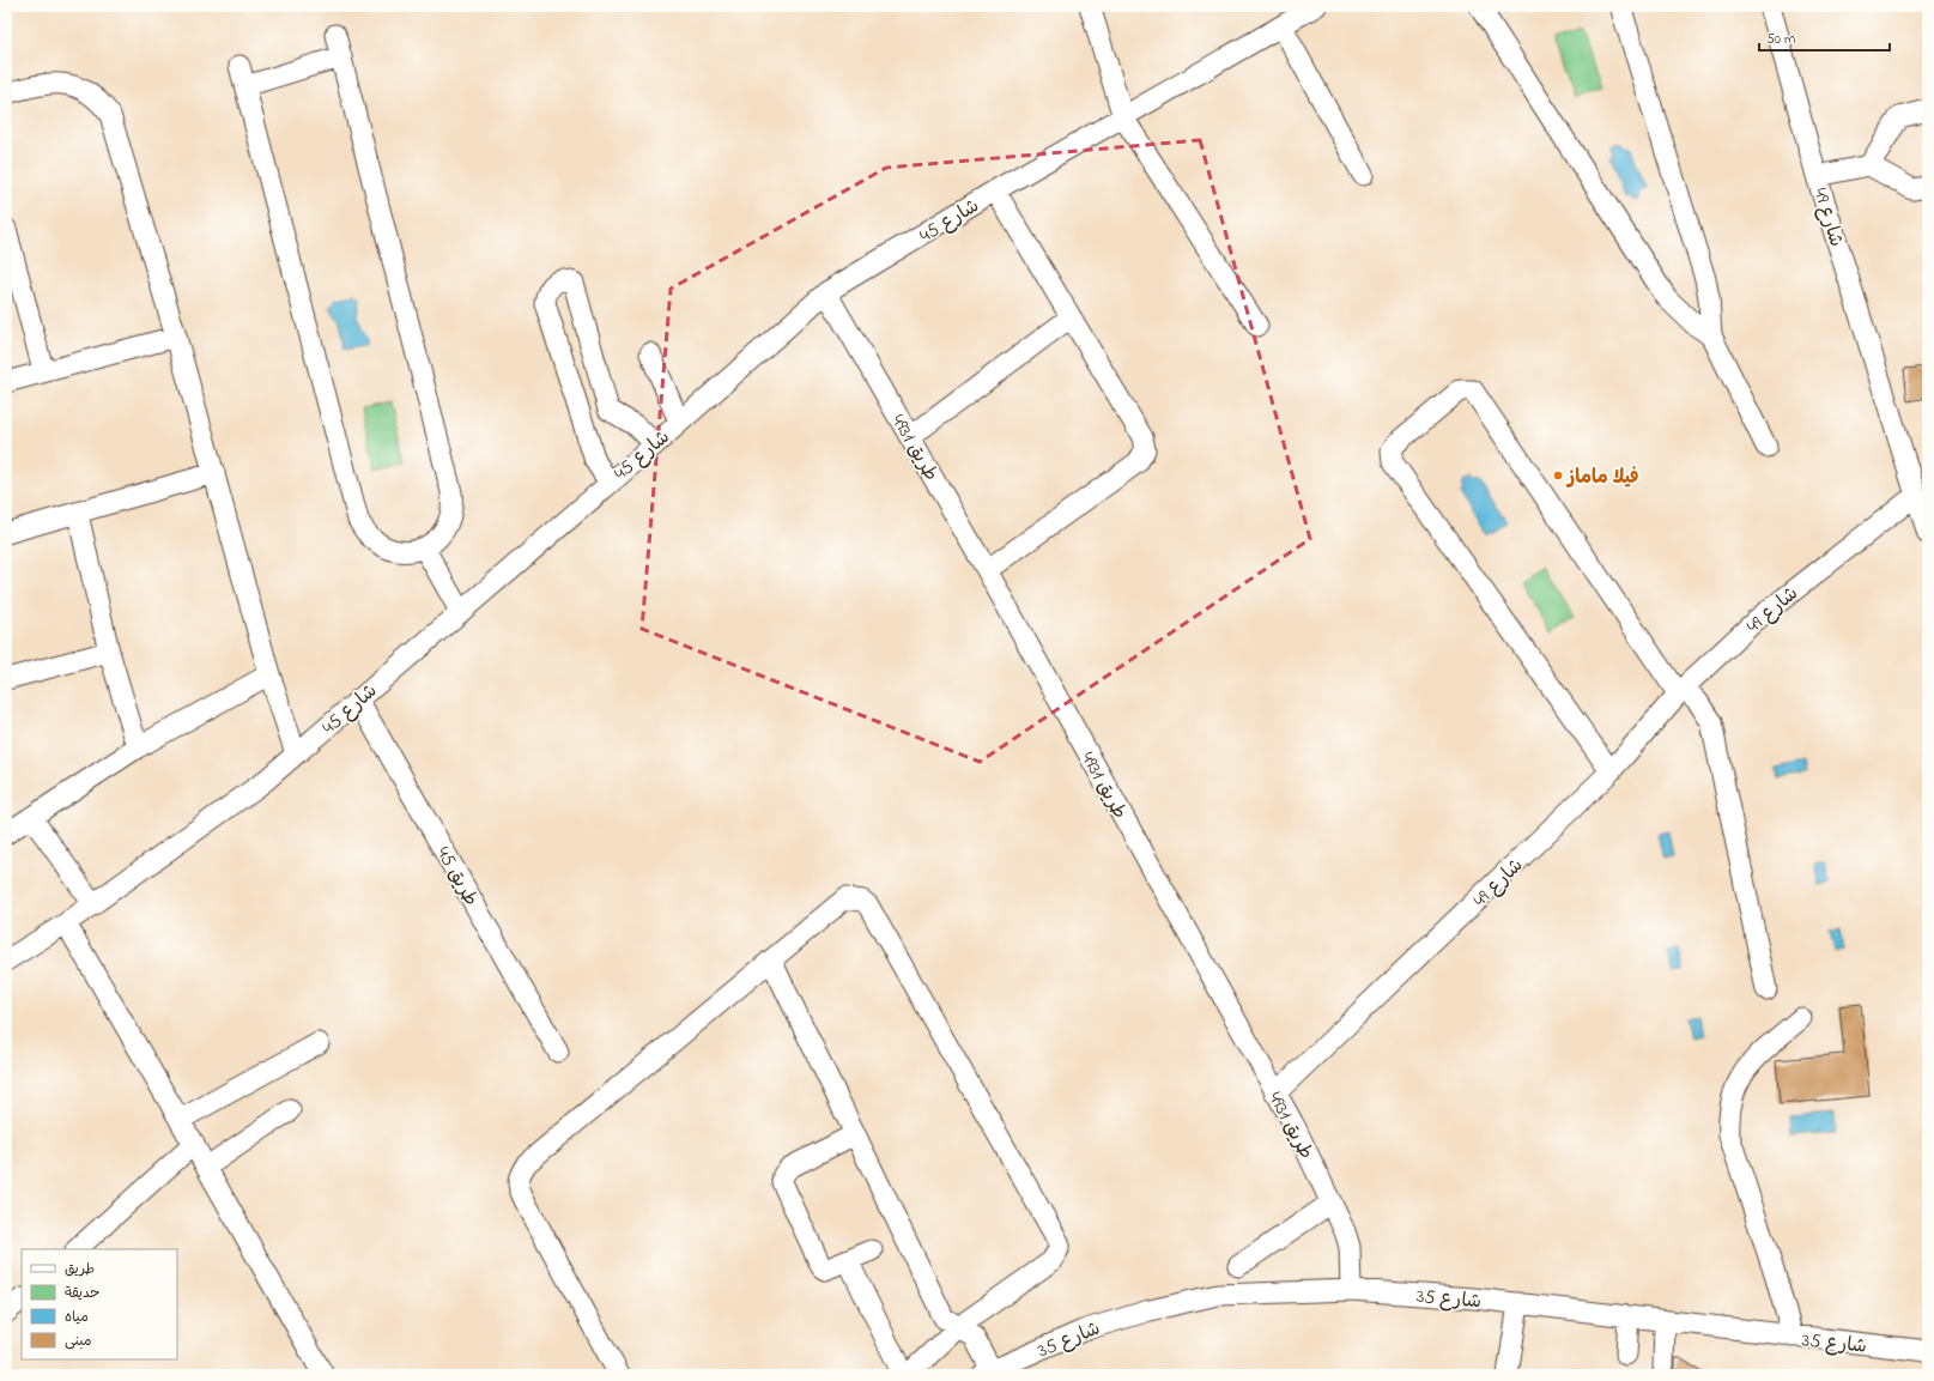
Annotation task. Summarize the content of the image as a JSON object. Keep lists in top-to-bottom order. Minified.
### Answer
{"streets":{"street":["شارع 49","شارع 45","طريق 4931","طريق 45","شارع 35"]},"crossings":[["شارع 49","طريق 4931"],["شارع 45","طريق 4931"],["شارع 45","طريق 45"],["طريق 4931","شارع 35"]],"places":["فيلا ماماز"],"legend":["طريق","حديقة","مياه","مبنى"],"scale_bar":"50 m"}
